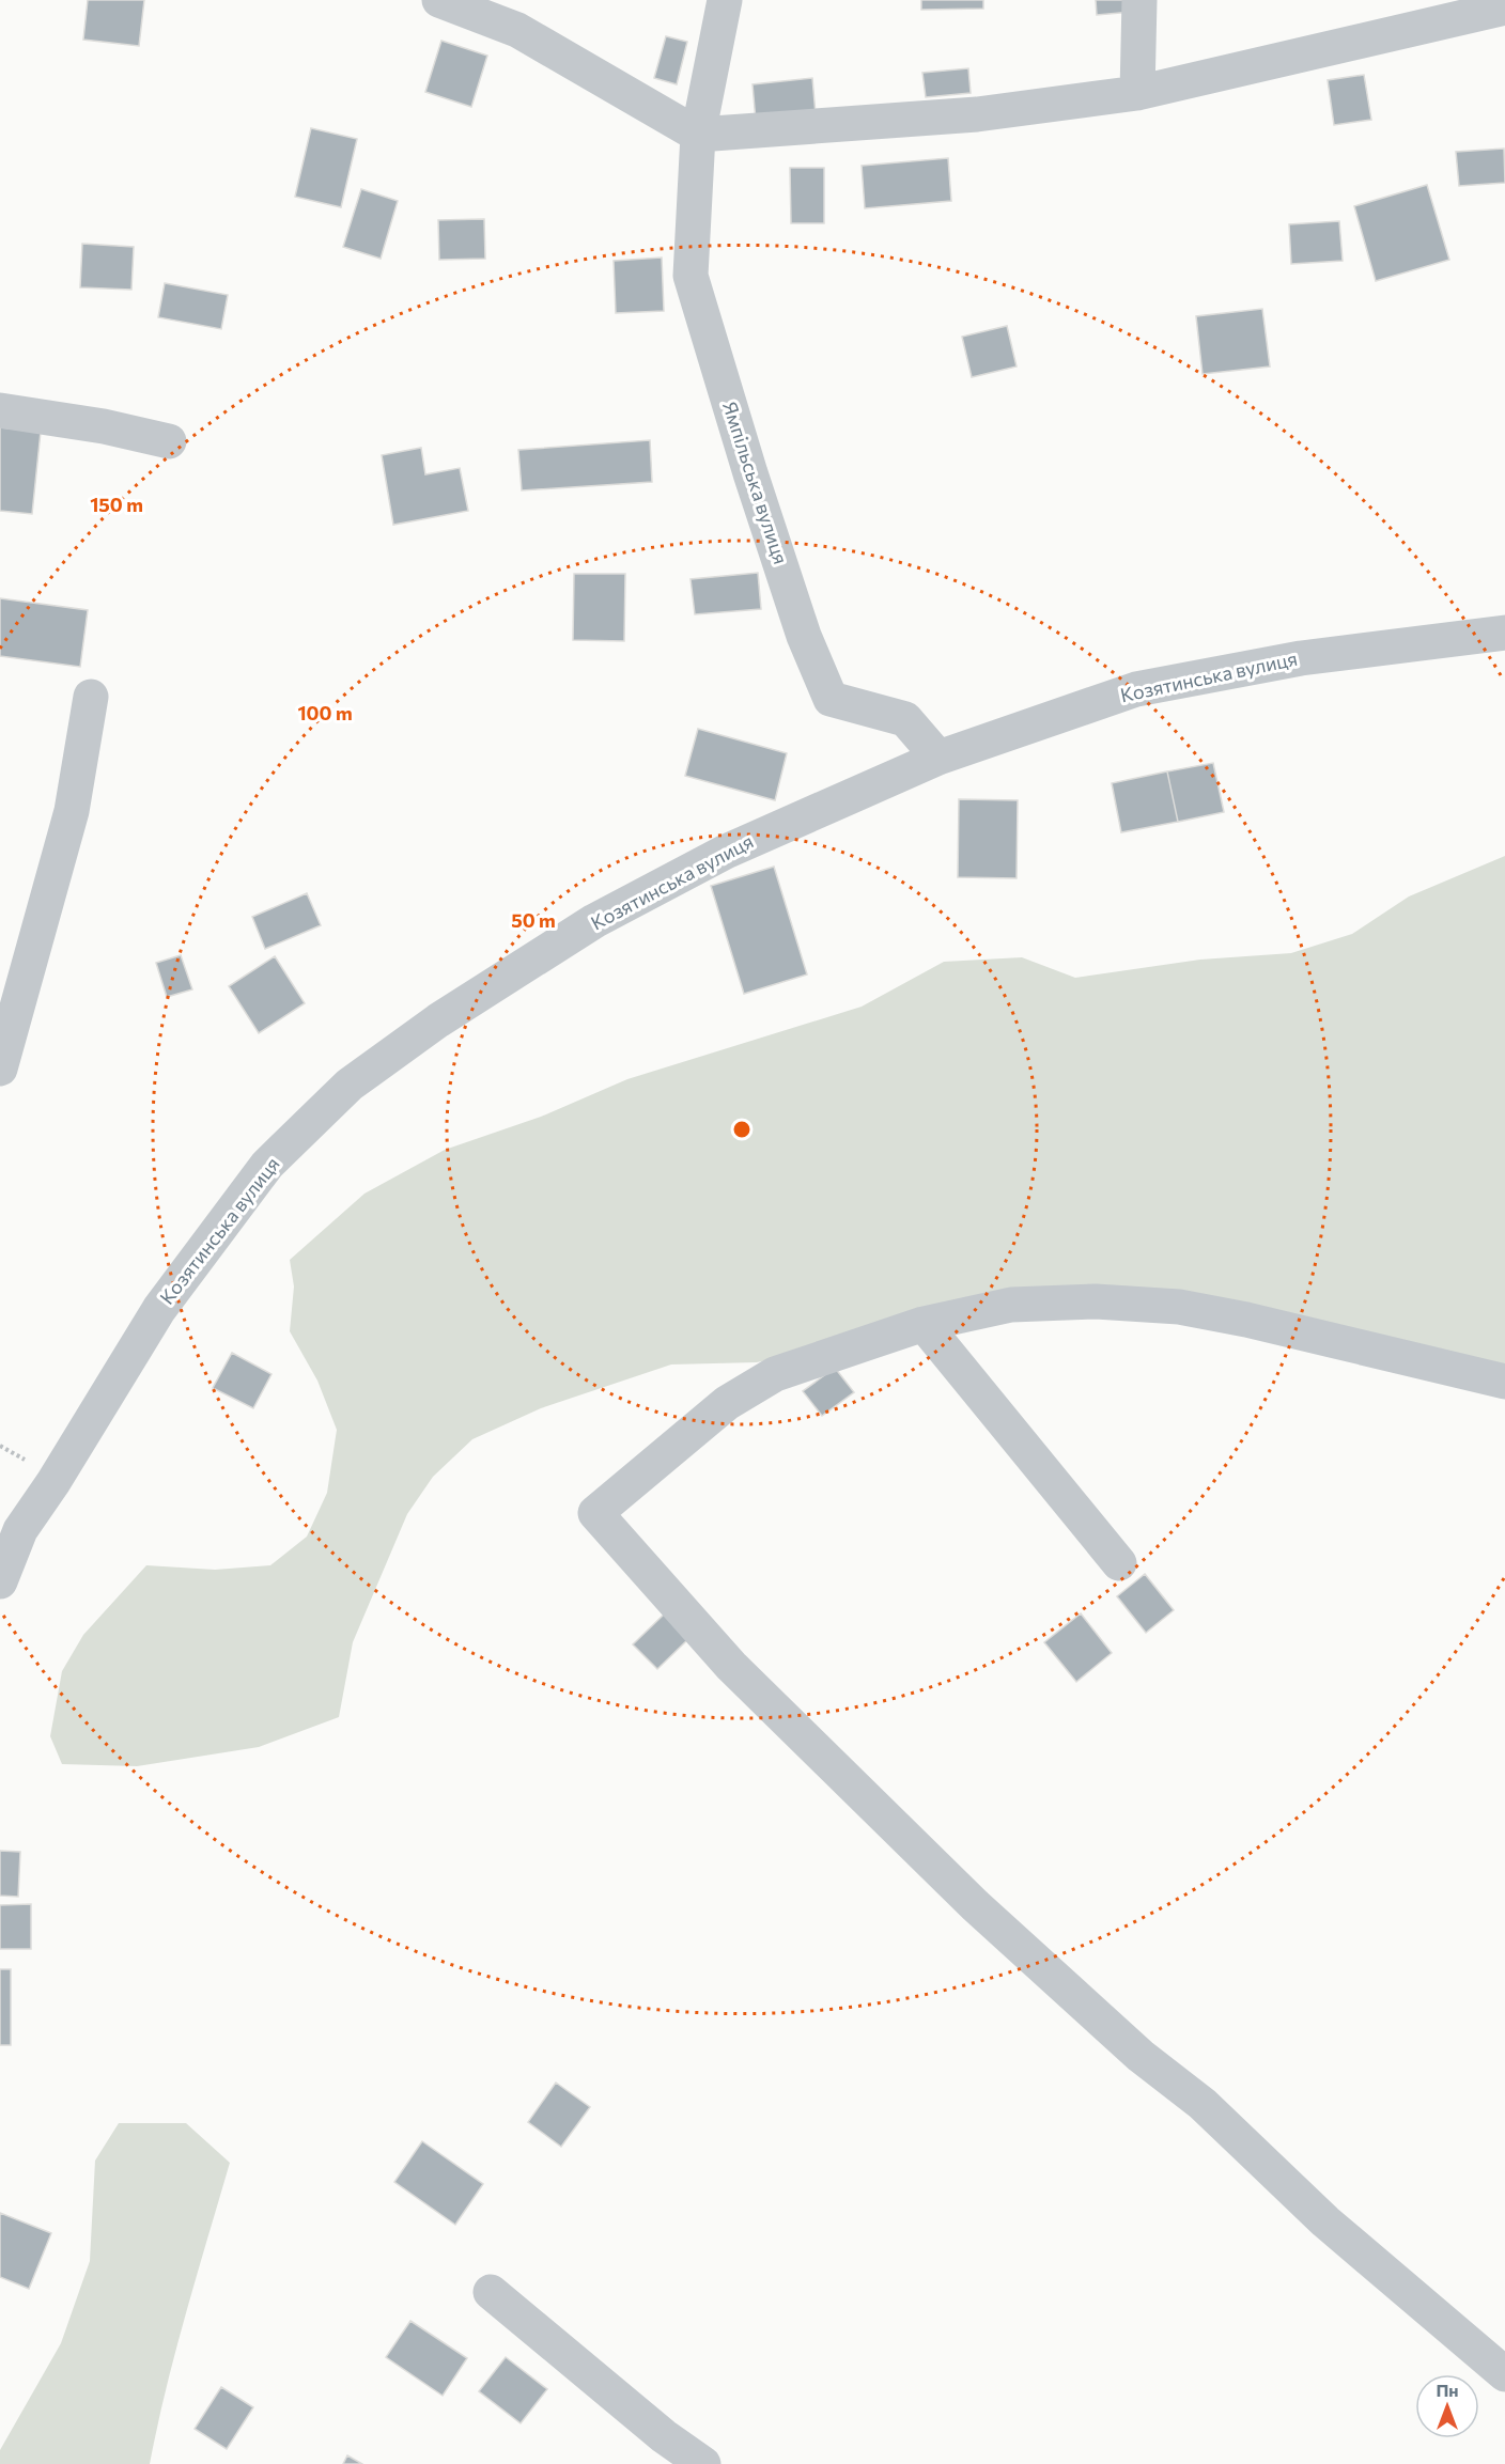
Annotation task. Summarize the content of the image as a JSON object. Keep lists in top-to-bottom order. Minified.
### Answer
{"streets":{"street":["Ямпільська вулиця","Козятинська вулиця"]},"crossings":[["Ямпільська вулиця","Козятинська вулиця"]],"north":"top","rings":["150 m","100 m","50 m"]}
